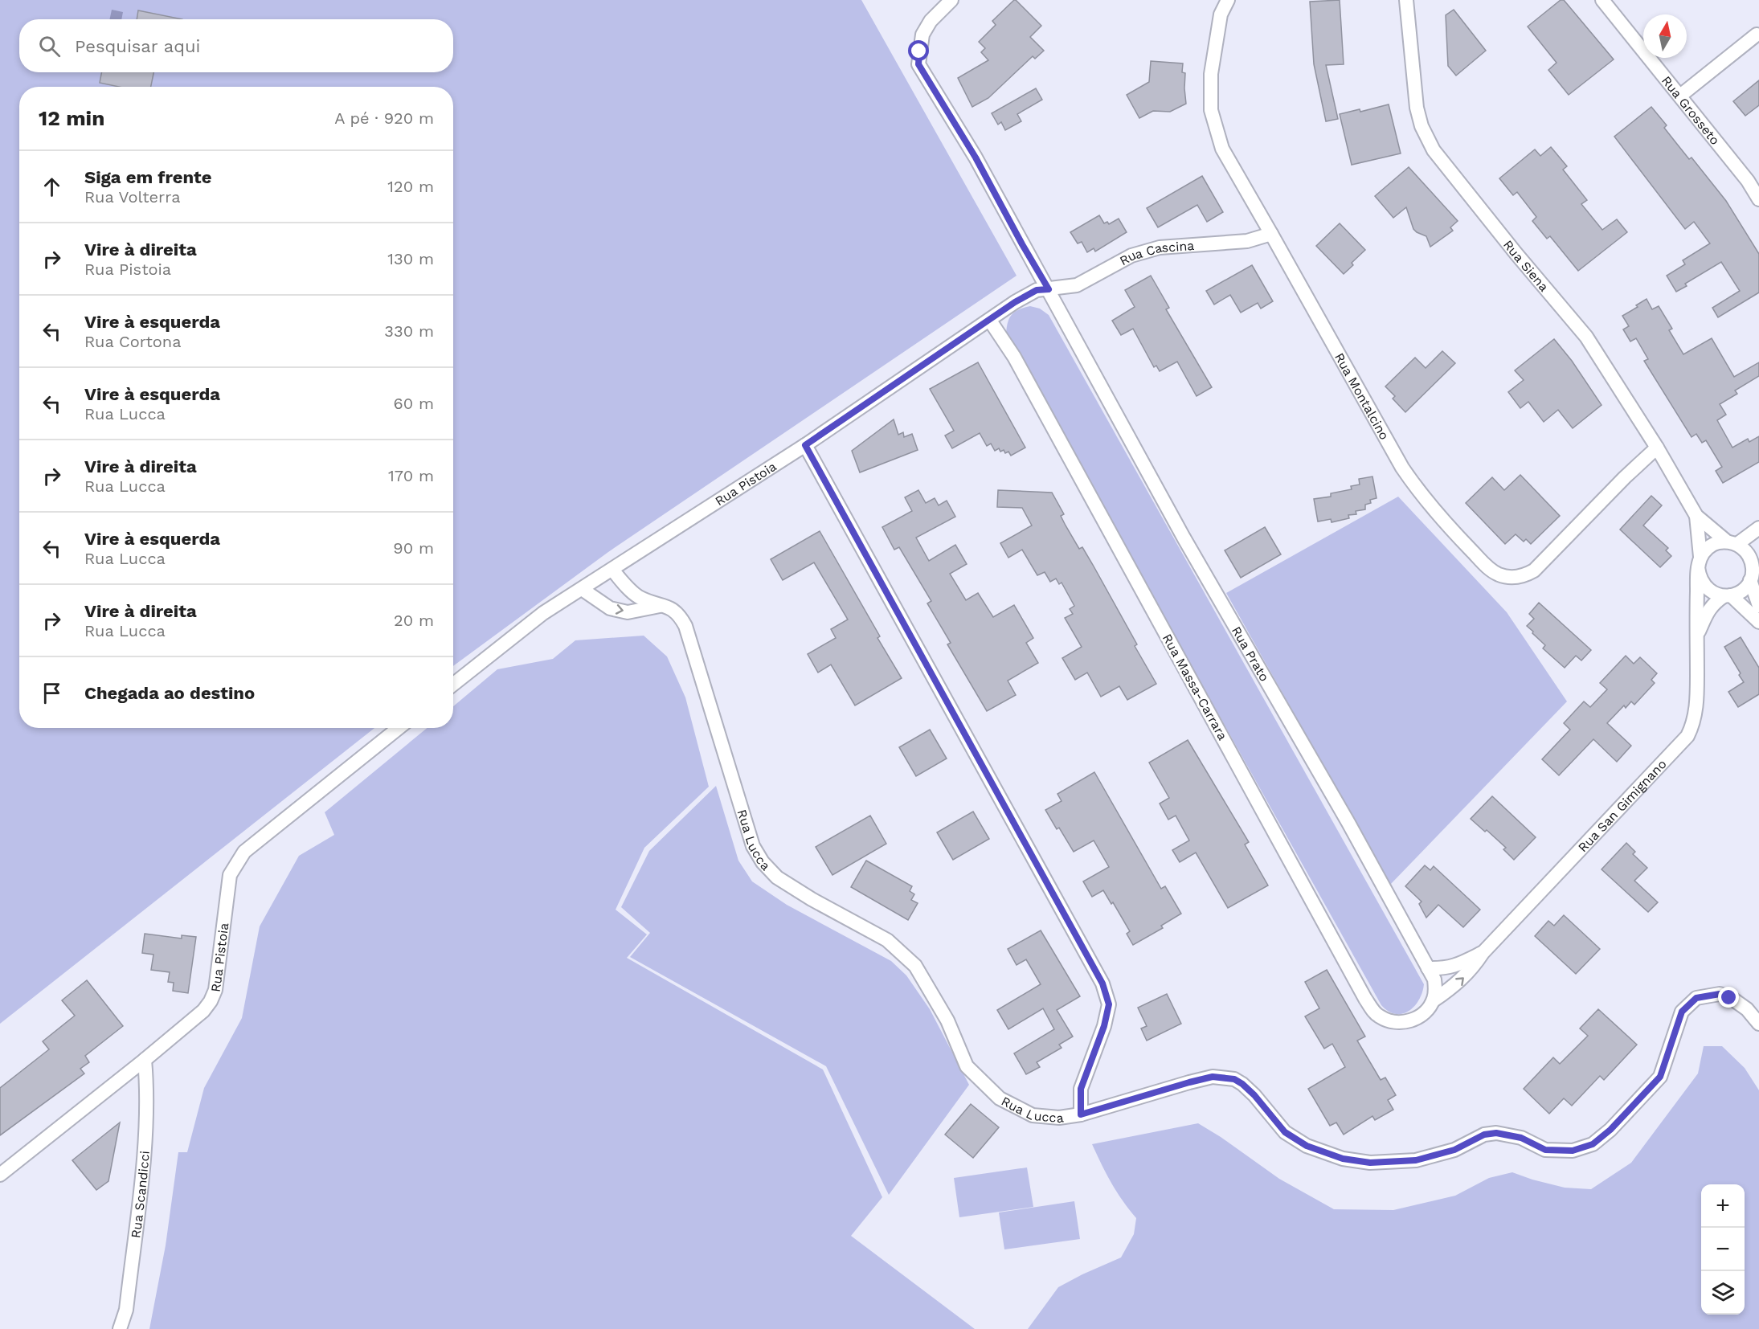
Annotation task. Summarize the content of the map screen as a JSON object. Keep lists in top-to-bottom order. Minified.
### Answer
{"streets":{"street":["Rua Grosseto","Rua Cascina","Rua Siena","Rua Montalcino","Rua Pistoia","Rua Prato","Rua Massa-Carrara","Rua San Gimignano","Rua Lucca","Rua Scandicci"]},"crossings":[["Rua Cascina","Rua Montalcino"],["Rua Cascina","Rua Pistoia"],["Rua Cascina","Rua Prato"],["Rua Siena","Rua Montalcino"],["Rua Siena","Rua San Gimignano"],["Rua Pistoia","Rua Prato"],["Rua Pistoia","Rua Massa-Carrara"],["Rua Pistoia","Rua Lucca"],["Rua Pistoia","Rua Scandicci"],["Rua Prato","Rua Massa-Carrara"],["Rua Prato","Rua San Gimignano"],["Rua Massa-Carrara","Rua San Gimignano"]],"north":"top","page":{"search":"Pesquisar aqui","heading":["12 min","A pé · 920 m"],"list":[["Siga em frente","Rua Volterra","120 m"],["Vire à direita","Rua Pistoia","130 m"],["Vire à esquerda","Rua Cortona","330 m"],["Vire à esquerda","Rua Lucca","60 m"],["Vire à direita","Rua Lucca","170 m"],["Vire à esquerda","Rua Lucca","90 m"],["Vire à direita","Rua Lucca","20 m"],"Chegada ao destino"],"map_buttons":["+","−"]}}
